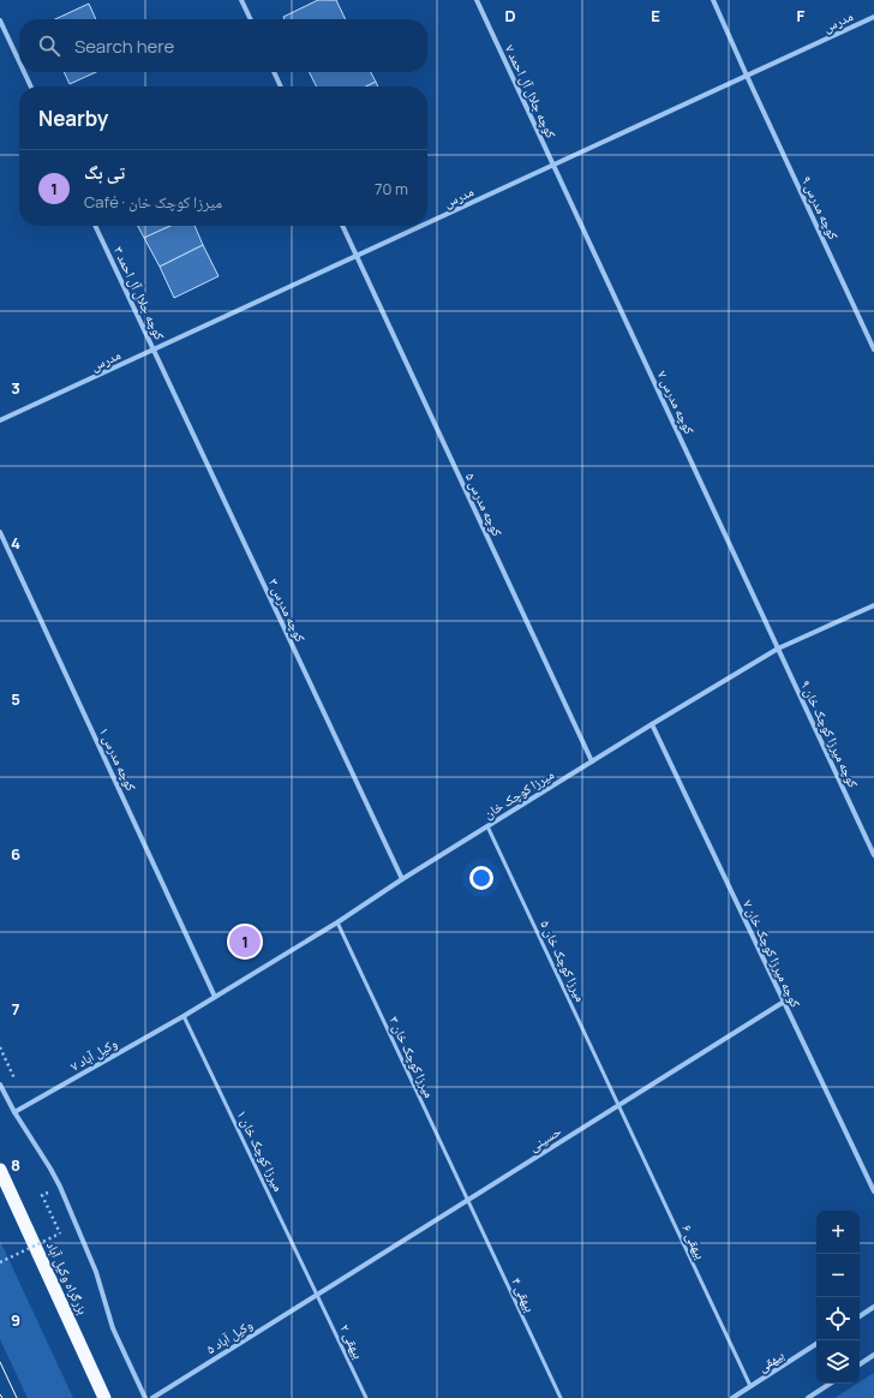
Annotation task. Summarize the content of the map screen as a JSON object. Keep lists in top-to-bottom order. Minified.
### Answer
{"streets":{"highway":["بزرگراه وکیل آباد"],"street":["مدرس","کوچه جلال آل احمد ۷","کوچه مدرس ۹","کوچه جلال آل احمد ۳","کوچه مدرس ۷","کوچه مدرس ۵","کوچه مدرس ۳","کوچه میرزا کوچک خان ۹","کوچه مدرس ۱","میرزا کوچک خان","کوچه میرزا کوچک خان ۷","۷ وکیل آباد","حسینی","وکیل آباد ۵","بیهقی"],"lane":["میرزا کوچک خان ۵","میرزا کوچک خان ۳","میرزا کوچک خان ۱","بیهقی ۶","بیهقی ۴","بیهقی ۲"]},"crossings":[["مدرس","کوچه جلال آل احمد ۷"],["مدرس","کوچه مدرس ۹"],["مدرس","کوچه جلال آل احمد ۳"],["مدرس","کوچه مدرس ۷"],["مدرس","کوچه مدرس ۵"],["مدرس","کوچه مدرس ۳"],["کوچه جلال آل احمد ۷","کوچه مدرس ۷"],["کوچه جلال آل احمد ۳","کوچه مدرس ۳"],["کوچه مدرس ۷","کوچه میرزا کوچک خان ۹"],["کوچه مدرس ۷","میرزا کوچک خان"],["کوچه مدرس ۵","میرزا کوچک خان"],["کوچه مدرس ۳","میرزا کوچک خان"],["کوچه میرزا کوچک خان ۹","میرزا کوچک خان"],["کوچه مدرس ۱","میرزا کوچک خان"],["میرزا کوچک خان","کوچه میرزا کوچک خان ۷"],["میرزا کوچک خان","میرزا کوچک خان ۵"],["میرزا کوچک خان","۷ وکیل آباد"],["میرزا کوچک خان","میرزا کوچک خان ۳"],["میرزا کوچک خان","میرزا کوچک خان ۱"],["کوچه میرزا کوچک خان ۷","حسینی"],["میرزا کوچک خان ۵","حسینی"],["میرزا کوچک خان ۵","بیهقی ۶"],["۷ وکیل آباد","میرزا کوچک خان ۱"],["میرزا کوچک خان ۳","حسینی"],["میرزا کوچک خان ۳","بیهقی ۴"],["حسینی","میرزا کوچک خان ۱"],["حسینی","بیهقی ۶"],["حسینی","بیهقی ۴"],["حسینی","وکیل آباد ۵"],["حسینی","بیهقی ۲"],["میرزا کوچک خان ۱","وکیل آباد ۵"],["میرزا کوچک خان ۱","بیهقی ۲"],["بیهقی ۶","بیهقی"],["وکیل آباد ۵","بیهقی ۲"]],"page":{"search":"Search here","heading":"Nearby","list":[{"mark":"1","name":"تی بگ","note":"Café · میرزا کوچک خان","value":"70 m"}],"pins":"1","map_buttons":["+","−"]},"grid":{"columns":["D","E","F"],"rows":["3","4","5","6","7","8","9"]}}
